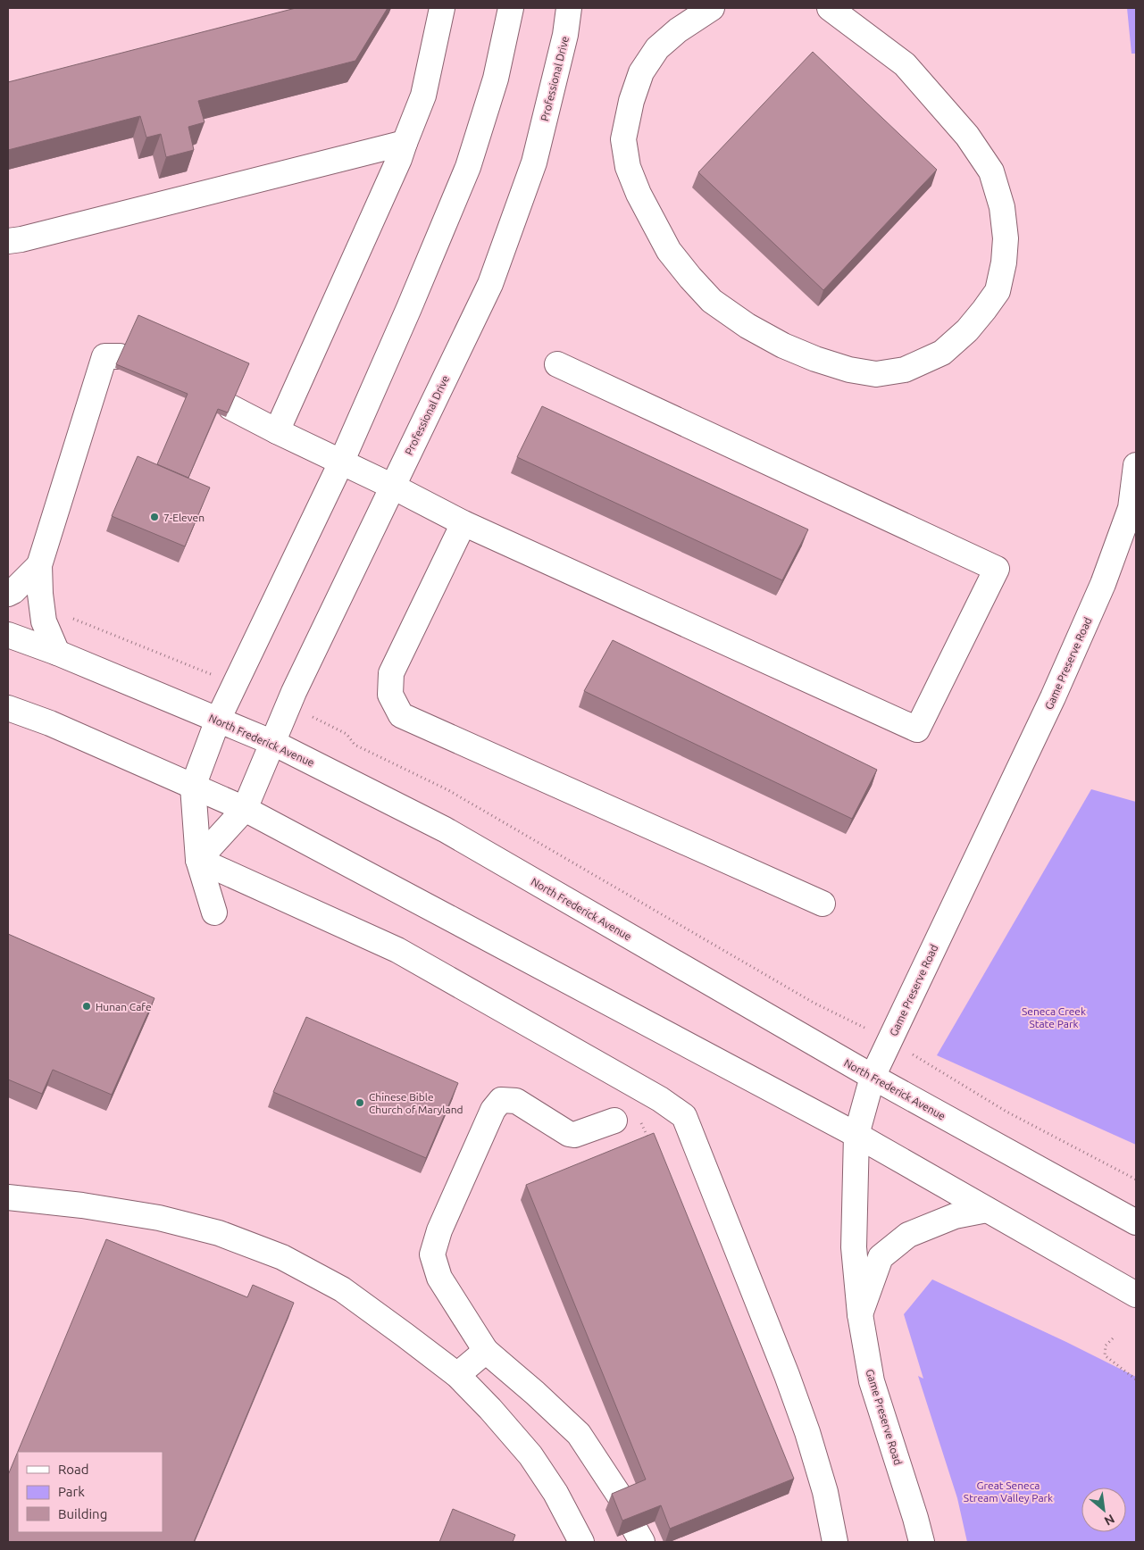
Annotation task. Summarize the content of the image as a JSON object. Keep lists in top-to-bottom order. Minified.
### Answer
{"streets":{"street":["Professional Drive","Game Preserve Road","North Frederick Avenue"]},"crossings":[["Professional Drive","North Frederick Avenue"],["Game Preserve Road","North Frederick Avenue"]],"parks":["Seneca Creek State Park","Great Seneca Stream Valley Park"],"places":["7-Eleven","Hunan Cafe","Chinese Bible Church of Maryland"],"legend":["Road","Park","Building"],"north":"bottom right"}
